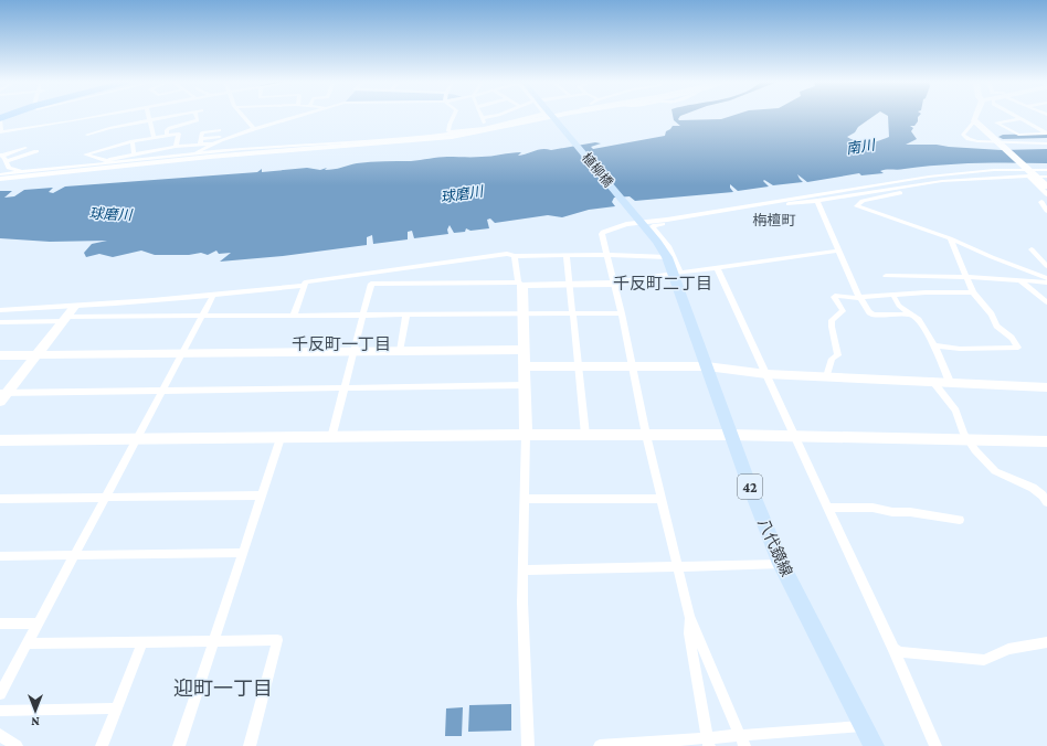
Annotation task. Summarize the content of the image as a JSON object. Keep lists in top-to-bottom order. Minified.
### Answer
{"streets":{"main road":["植柳橋","42","八代鏡線"]},"crossings":[["植柳橋","八代鏡線"]],"districts":["栴檀町","千反町二丁目","千反町一丁目","迎町一丁目"],"water":["南川","球磨川"],"north":"bottom"}
